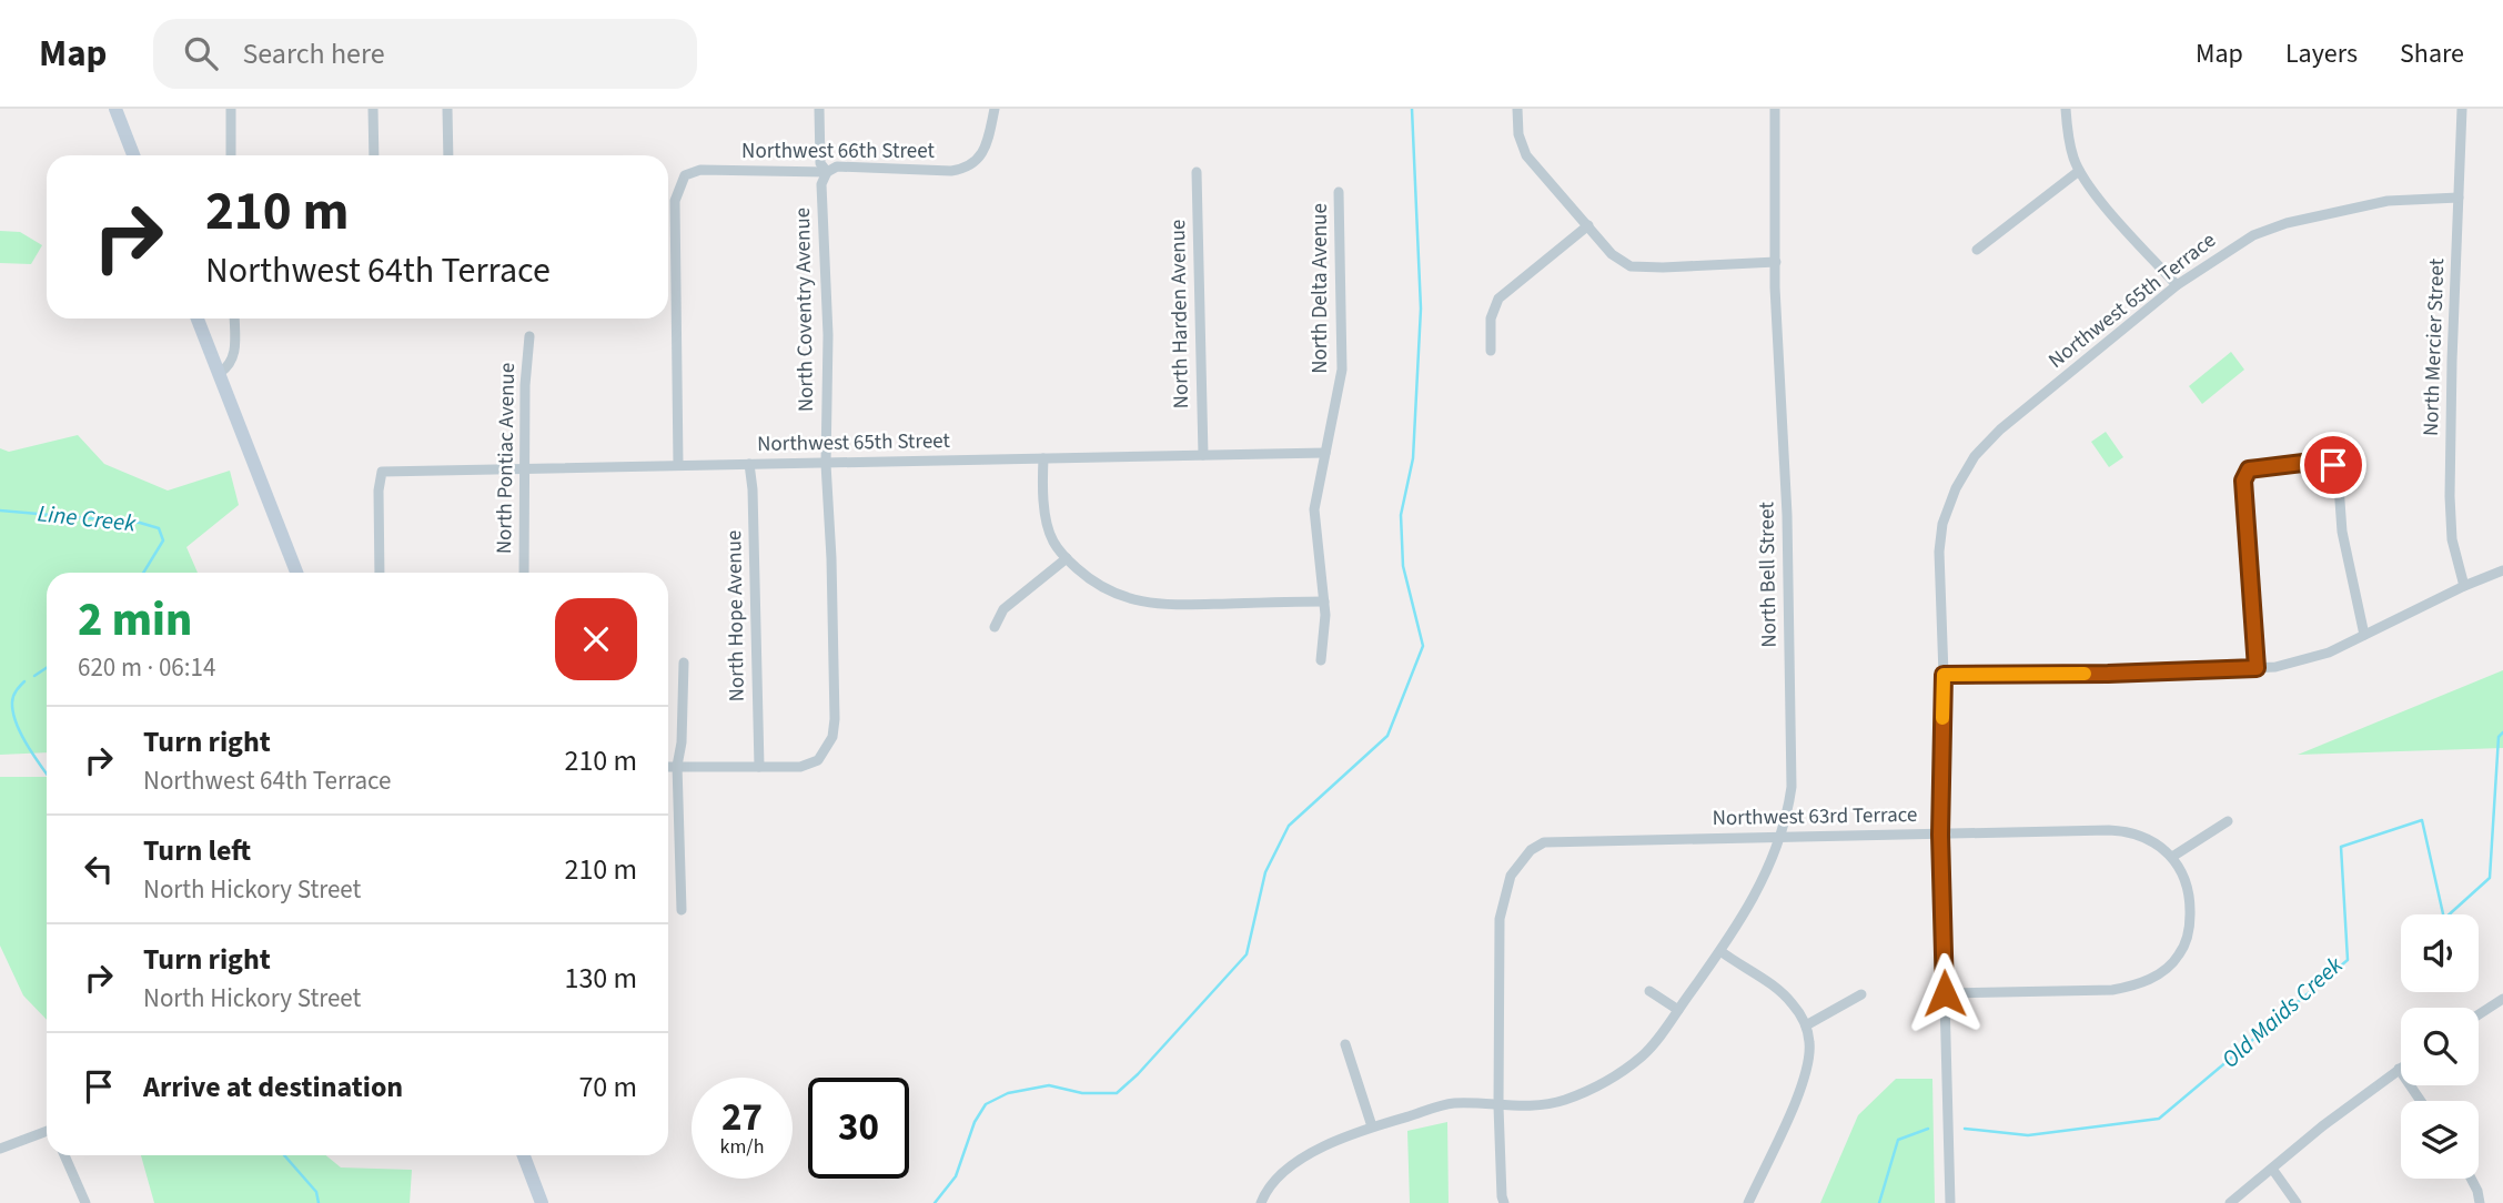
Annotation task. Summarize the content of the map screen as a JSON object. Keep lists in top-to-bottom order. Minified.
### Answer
{"streets":{"street":["Northwest 66th Street","North Delta Avenue","Northwest 65th Terrace","North Coventry Avenue","North Harden Avenue","North Mercier Street","Northwest 65th Street","North Pontiac Avenue","North Bell Street","North Hope Avenue","Northwest 63rd Terrace"]},"crossings":[["Northwest 66th Street","North Coventry Avenue"],["Northwest 66th Street","Northwest 65th Street"],["North Delta Avenue","Northwest 65th Street"],["Northwest 65th Terrace","North Mercier Street"],["Northwest 65th Terrace","Northwest 63rd Terrace"],["North Coventry Avenue","Northwest 65th Street"],["North Coventry Avenue","North Hope Avenue"],["North Harden Avenue","Northwest 65th Street"],["Northwest 65th Street","North Pontiac Avenue"],["Northwest 65th Street","North Hope Avenue"],["North Bell Street","Northwest 63rd Terrace"]],"water":["Line Creek","Old Maids Creek"],"page":{"header":"Map","search":"Search here","nav":["Map","Layers","Share"],"turn":["210 m","Northwest 64th Terrace"],"heading":["2 min","620 m · 06:14"],"list":[{"name":"Turn right","note":"Northwest 64th Terrace","value":"210 m"},{"name":"Turn left","note":"North Hickory Street","value":"210 m"},{"name":"Turn right","note":"North Hickory Street","value":"130 m"},{"name":"Arrive at destination","value":"70 m"}],"speed":"27 km/h","limit":"30"}}
